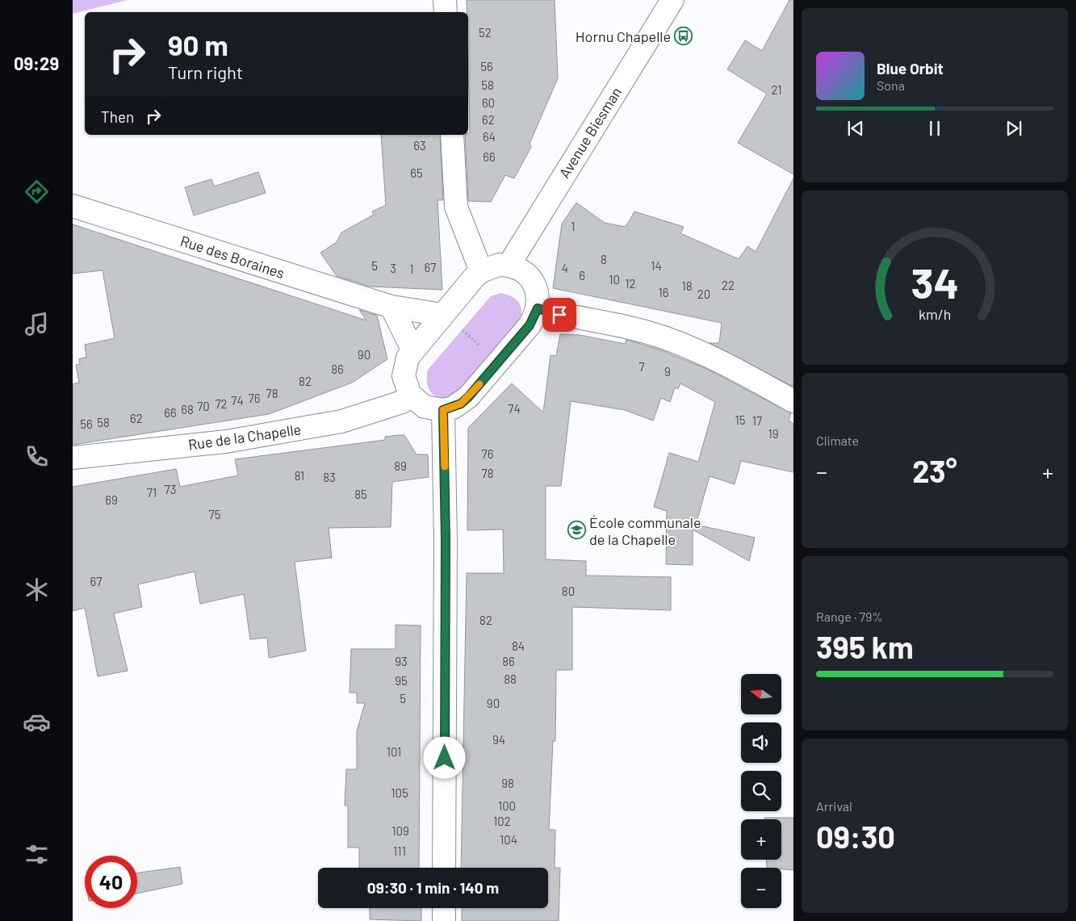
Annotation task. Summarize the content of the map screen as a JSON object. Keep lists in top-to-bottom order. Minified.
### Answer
{"streets":{"street":["Avenue Biesman","Rue des Boraines","Rue de la Chapelle"]},"crossings":[["Avenue Biesman","Rue des Boraines"]],"places":{"bus stop":["Hornu Chapelle"],"school or university":["École communale de la Chapelle"]},"house_numbers":["52","56","58","21","60","62","64","63","66","65","1","8","5","14","67","3","4","1","6","10","12","22","18","16","20","90","7","86","9","82","78","76","74","72","70","74","68","66","62","15","17","58","56","19","76","89","78","81","83","73","71","85","69","75","67","80","82","84","93","86","88","95","5","90","94","101","98","105","100","102","109","104","111"],"north":"left","page":{"tabs":"09:29","turn":["90 m","Turn right"],"song":["Blue Orbit","Sona"],"then":"Then","tile":["Climate",["Range · 79%","395 km"],["Arrival","09:30"]],"heat":["−","23°","+"],"map_buttons":["+","−"],"limit":"40","trip":"09:30 · 1 min · 140 m","gauge":["34","km/h"]}}
